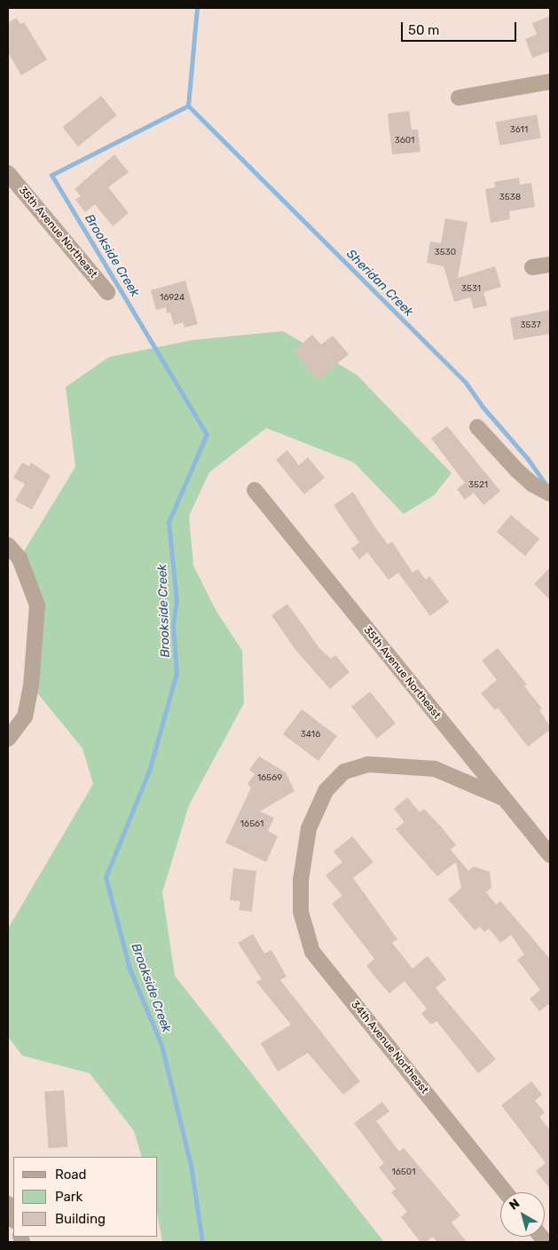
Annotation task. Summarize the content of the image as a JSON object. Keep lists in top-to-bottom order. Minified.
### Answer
{"streets":{"street":["35th Avenue Northeast","34th Avenue Northeast"]},"crossings":[["35th Avenue Northeast","34th Avenue Northeast"]],"water":["Brookside Creek","Sheridan Creek"],"house_numbers":["3611","3601","3538","3530","3531","16924","3537","3521","3416","16569","16561","16501"],"legend":["Road","Park","Building"],"scale_bar":"50 m","north":"top left"}
